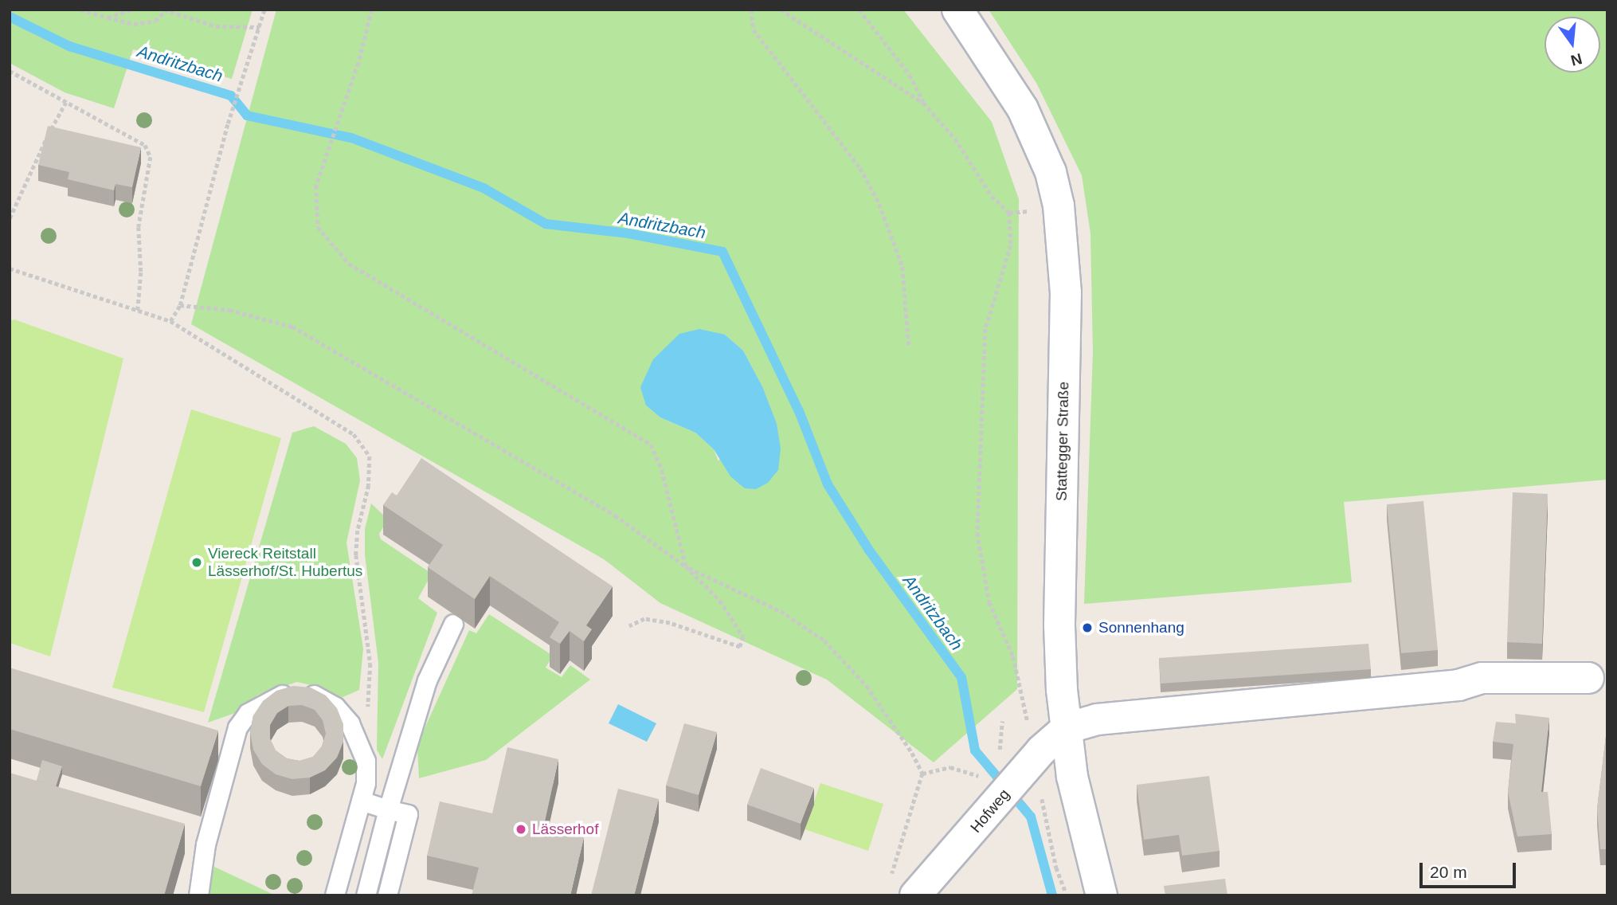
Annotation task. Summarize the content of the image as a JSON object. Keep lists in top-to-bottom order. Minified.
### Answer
{"streets":{"main road":["Stattegger Straße","Hofweg"]},"crossings":[["Stattegger Straße","Hofweg"]],"water":["Andritzbach"],"places":["Viereck Reitstall Lässerhof/St. Hubertus","Sonnenhang","Lässerhof"],"scale_bar":"20 m","north":"bottom"}
